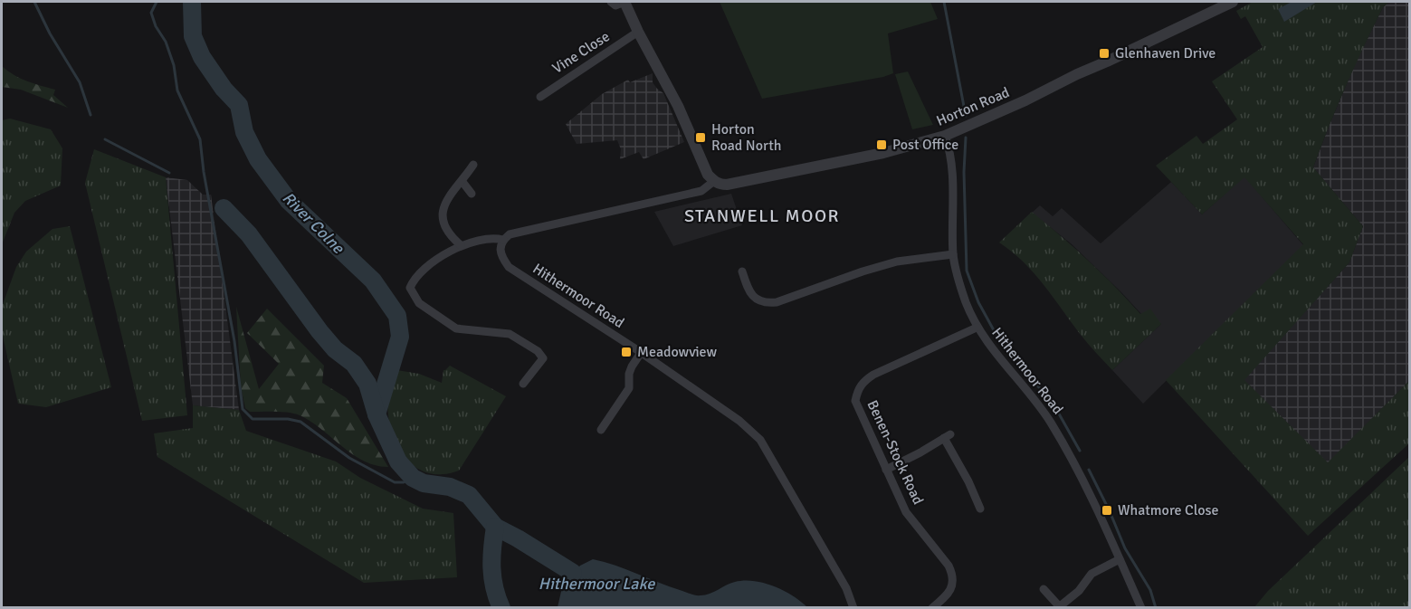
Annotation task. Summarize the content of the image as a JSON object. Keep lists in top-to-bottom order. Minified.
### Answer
{"streets":{"street":["Vine Close","Horton Road","Hithermoor Road","Benen-Stock Road"]},"crossings":[["Horton Road","Hithermoor Road"],["Hithermoor Road","Benen-Stock Road"]],"districts":["STANWELL MOOR"],"water":["River Colne","Hithermoor Lake"],"places":{"transit":["Glenhaven Drive","Horton Road North","Post Office","Meadowview","Whatmore Close"]}}
